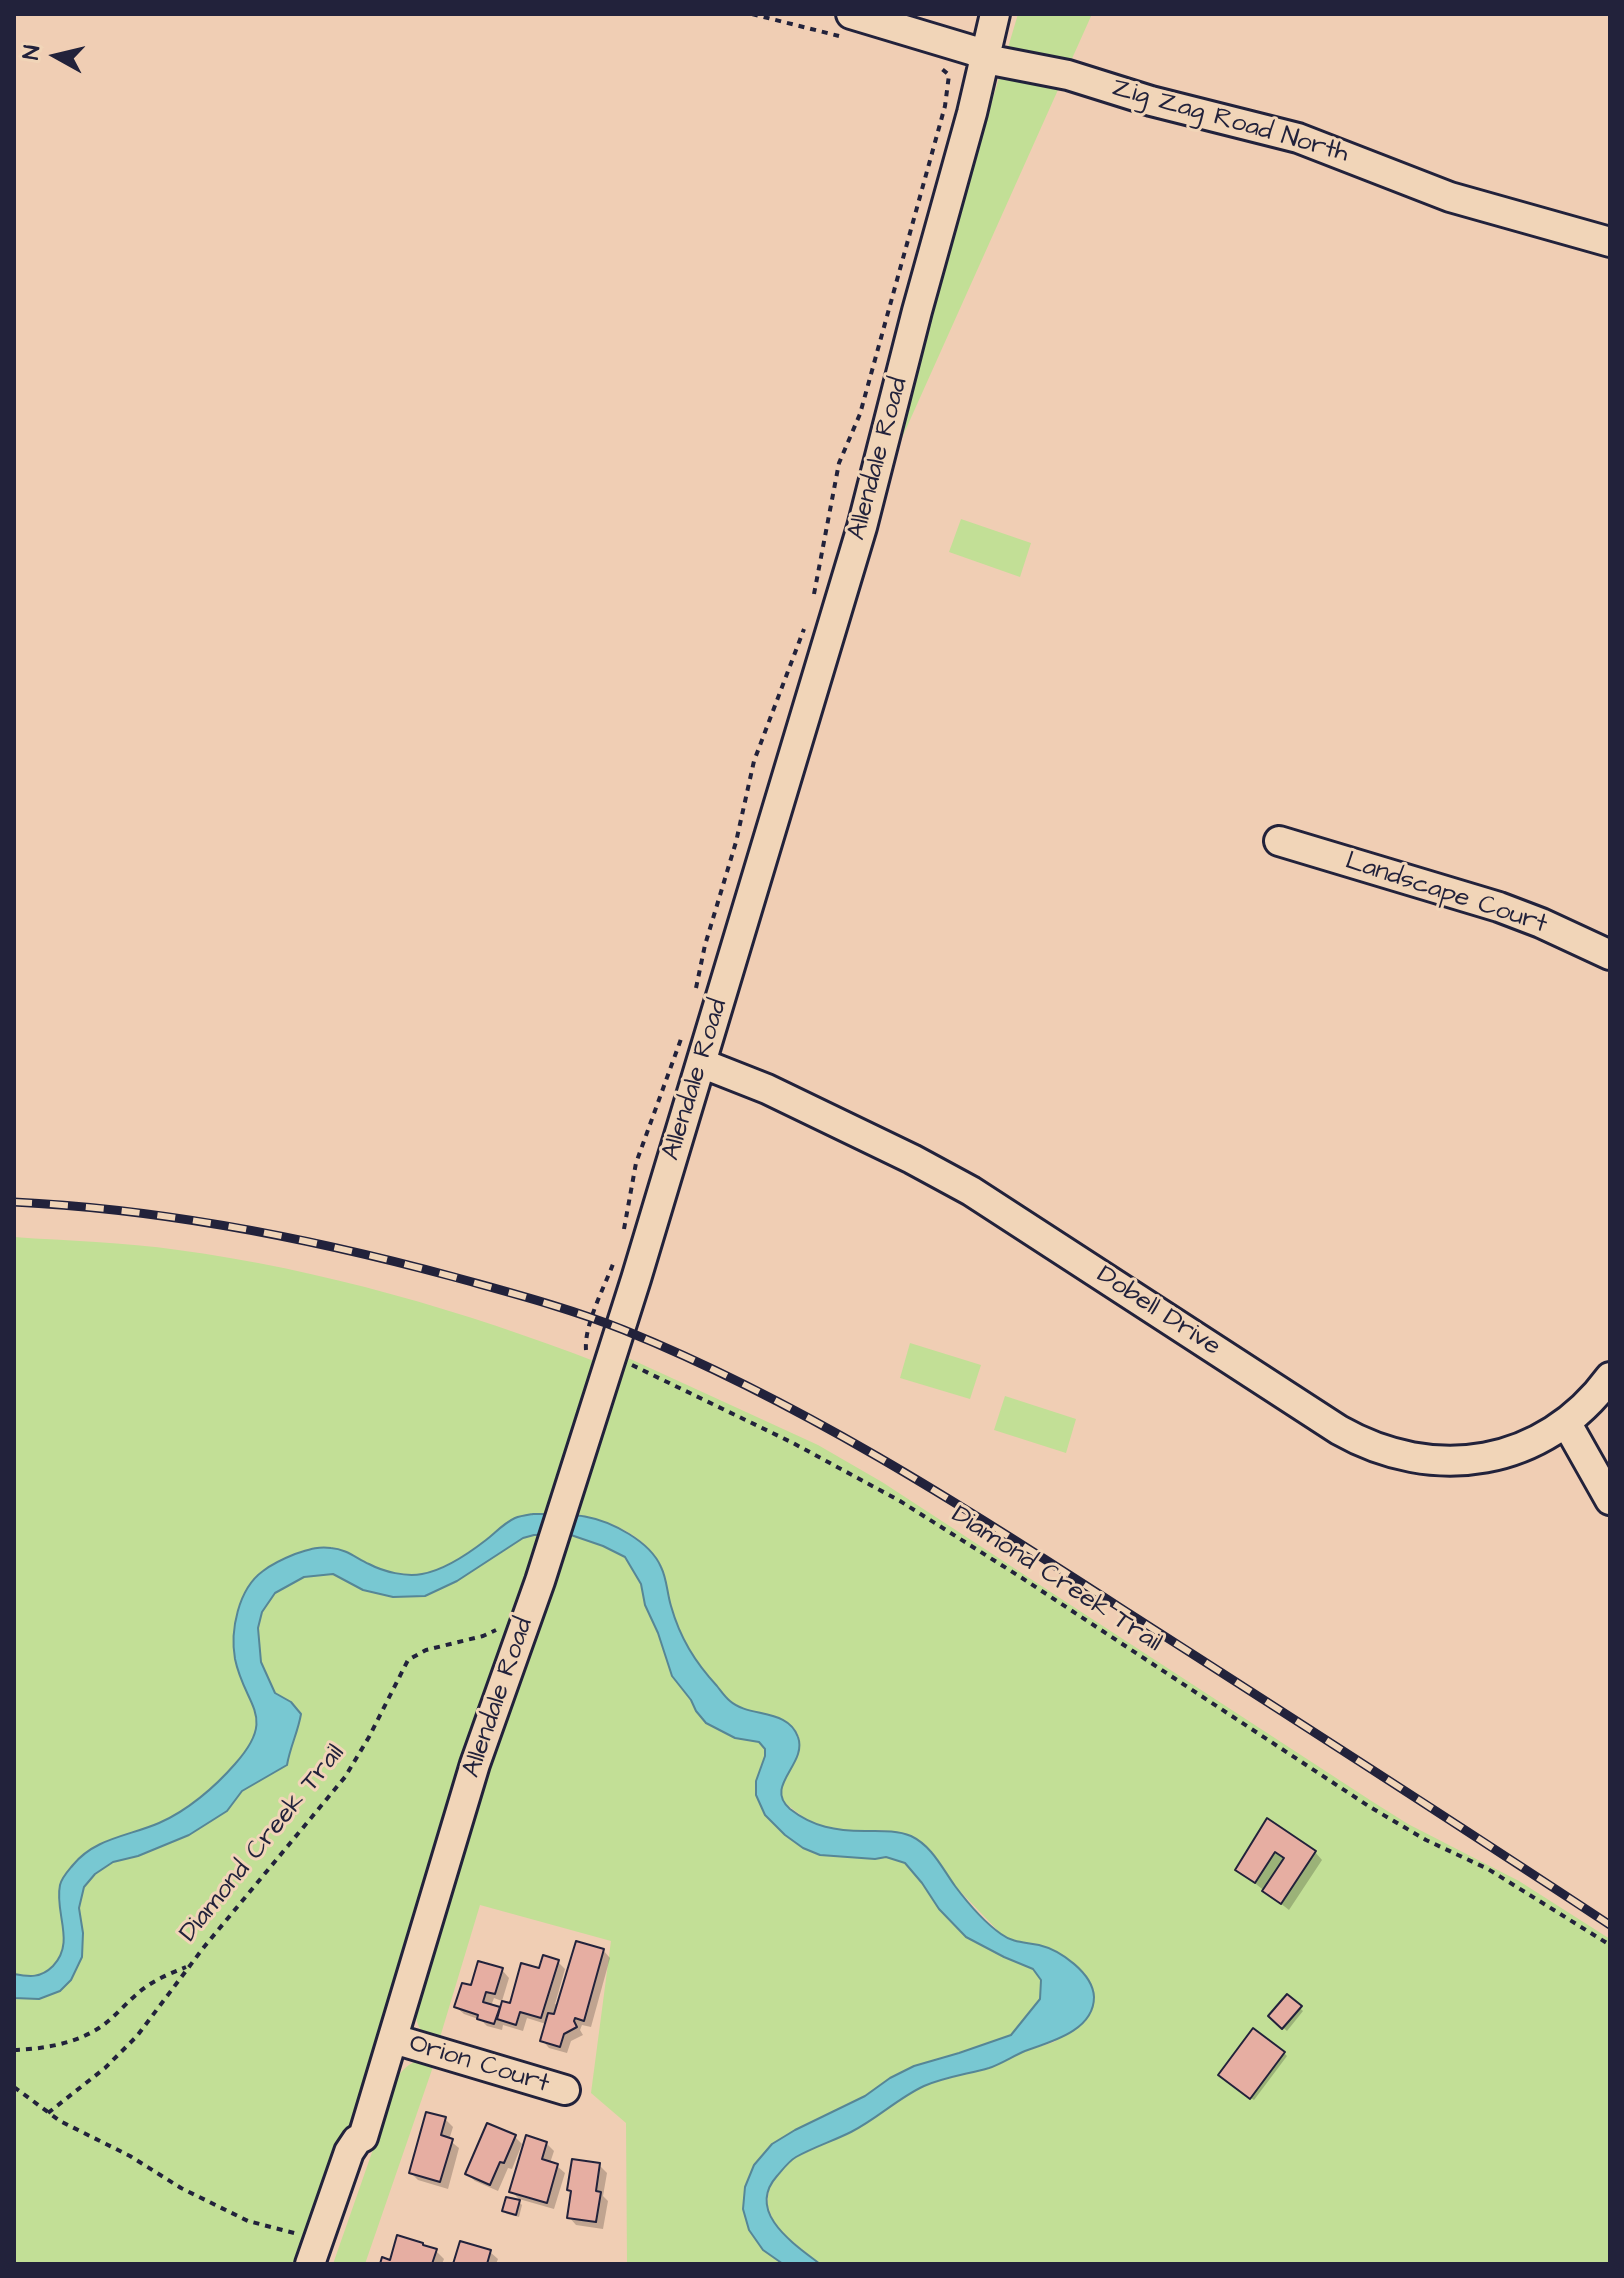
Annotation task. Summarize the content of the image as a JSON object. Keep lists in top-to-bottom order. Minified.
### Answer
{"streets":{"street":["Zig Zag Road North","Allendale Road","Landscape Court","Dobell Drive","Orion Court"],"path":["Diamond Creek Trail"]},"crossings":[["Zig Zag Road North","Allendale Road"],["Allendale Road","Dobell Drive"],["Allendale Road","Diamond Creek Trail"],["Allendale Road","Orion Court"]],"north":"left"}
